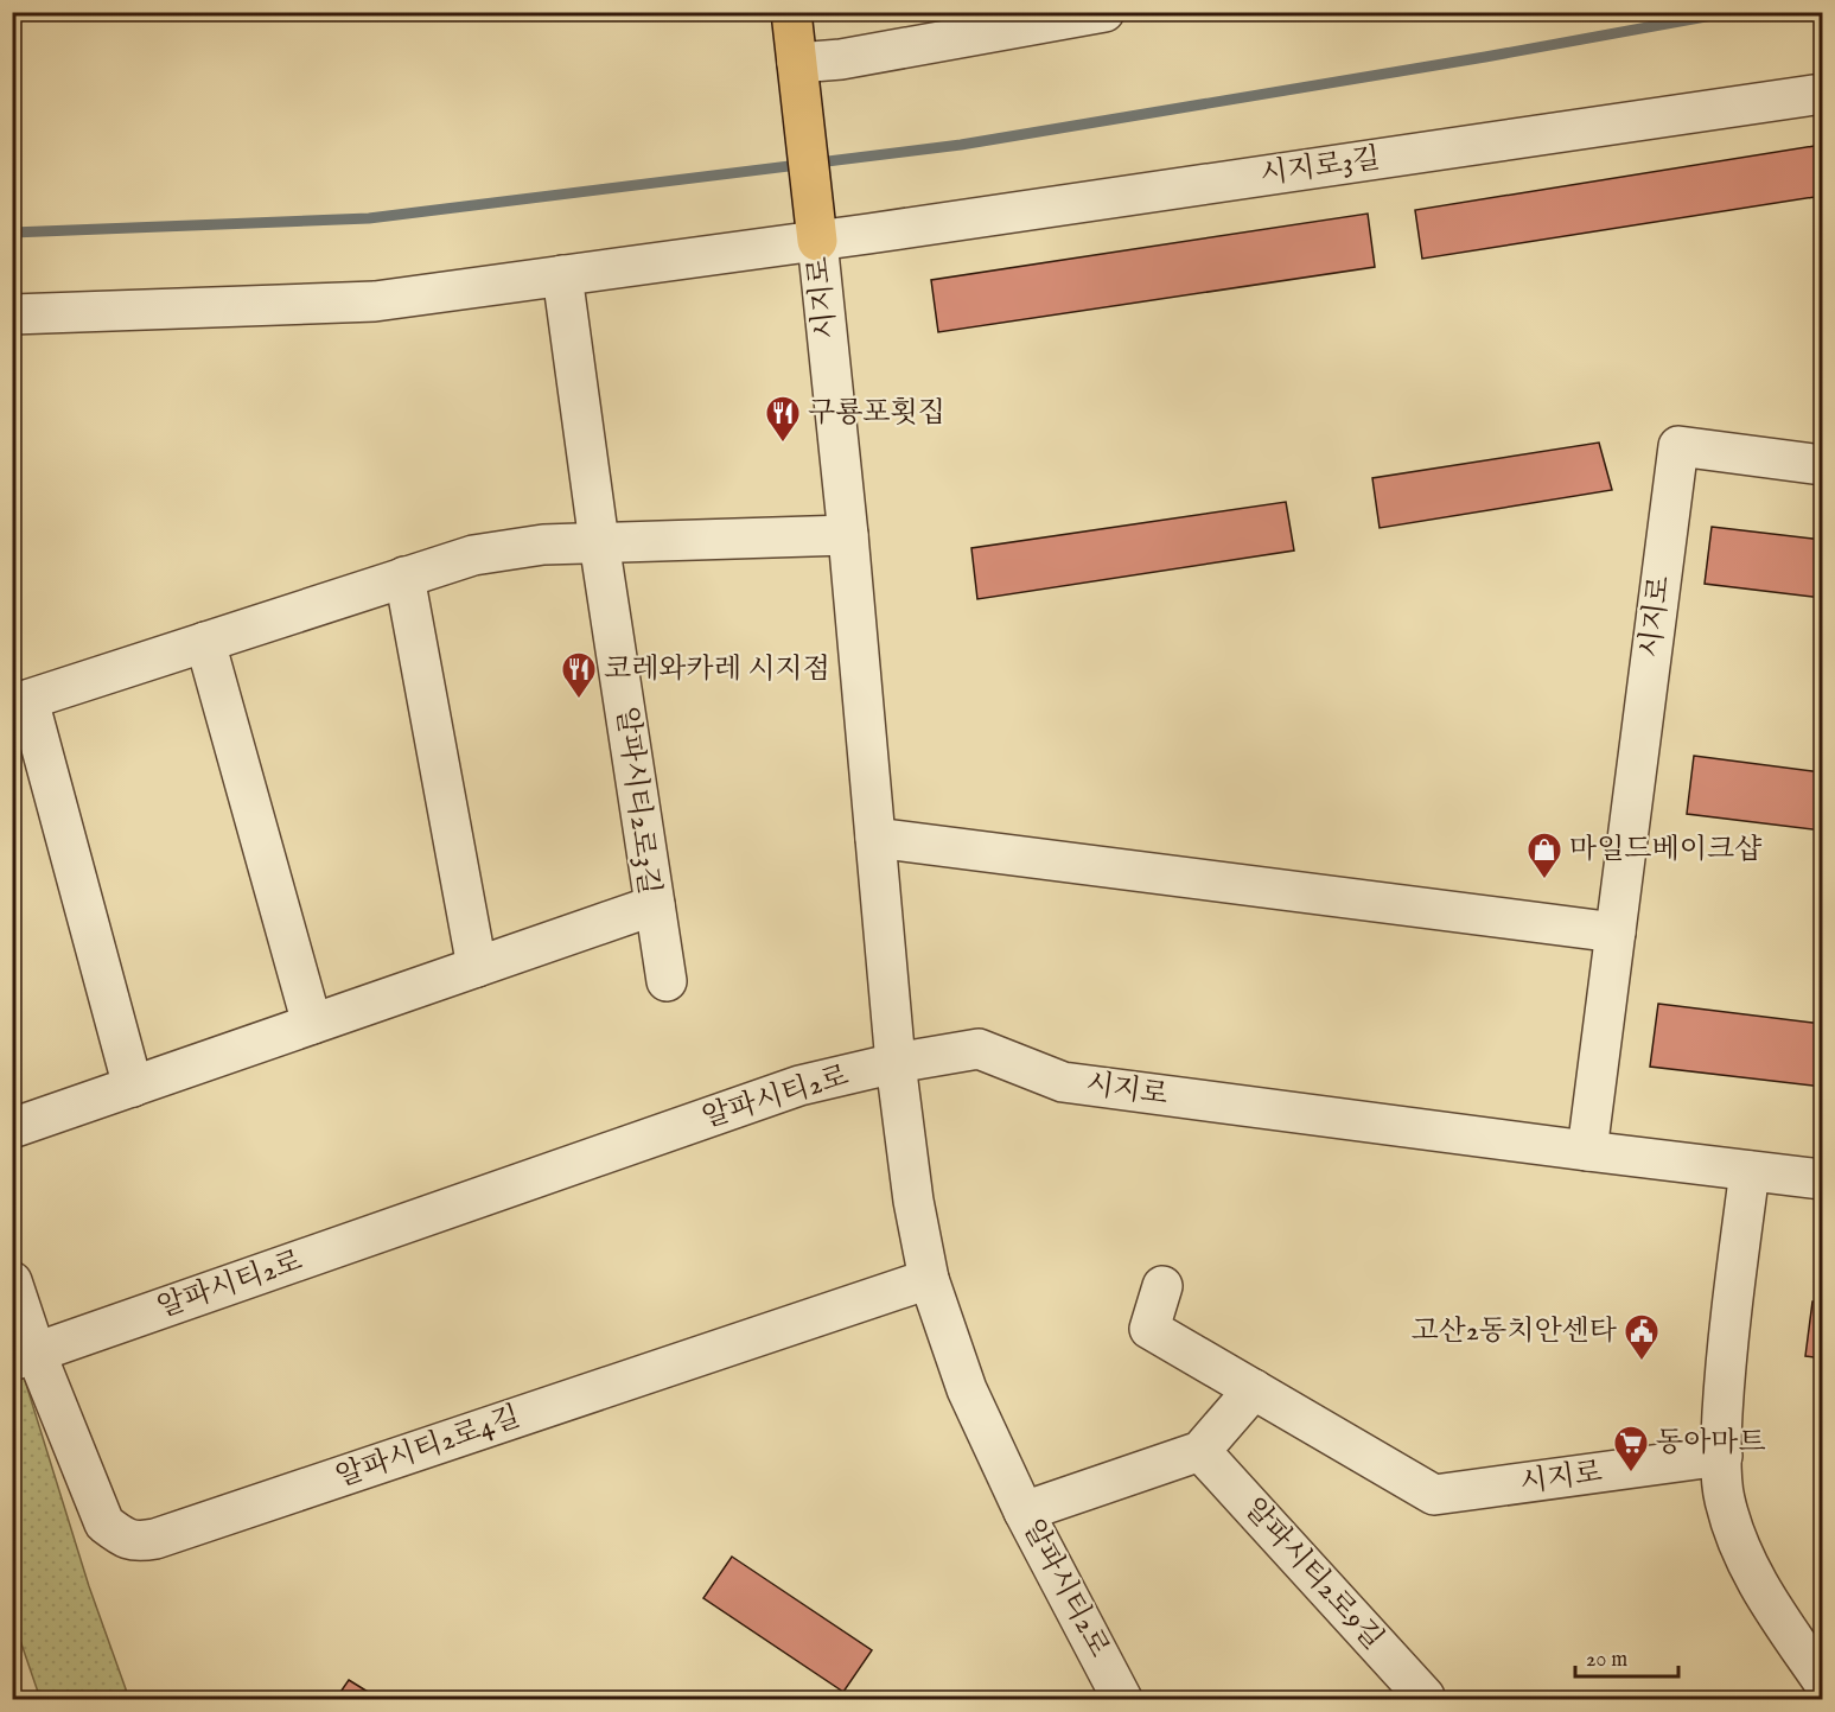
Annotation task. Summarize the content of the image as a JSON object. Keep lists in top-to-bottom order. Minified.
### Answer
{"streets":{"street":["시지로3길","시지로","알파시티2로3길","알파시티2로","알파시티2로4길","알파시티2로9길"]},"crossings":[["시지로3길","시지로"],["시지로","알파시티2로"],["알파시티2로","알파시티2로4길"]],"places":{"restaurant":["구룡포횟집","코레와카레 시지점"],"shop":["마일드베이크샵"],"public building":["고산2동치안센타"],"supermarket":["동아마트"]},"scale_bar":"20 m"}
